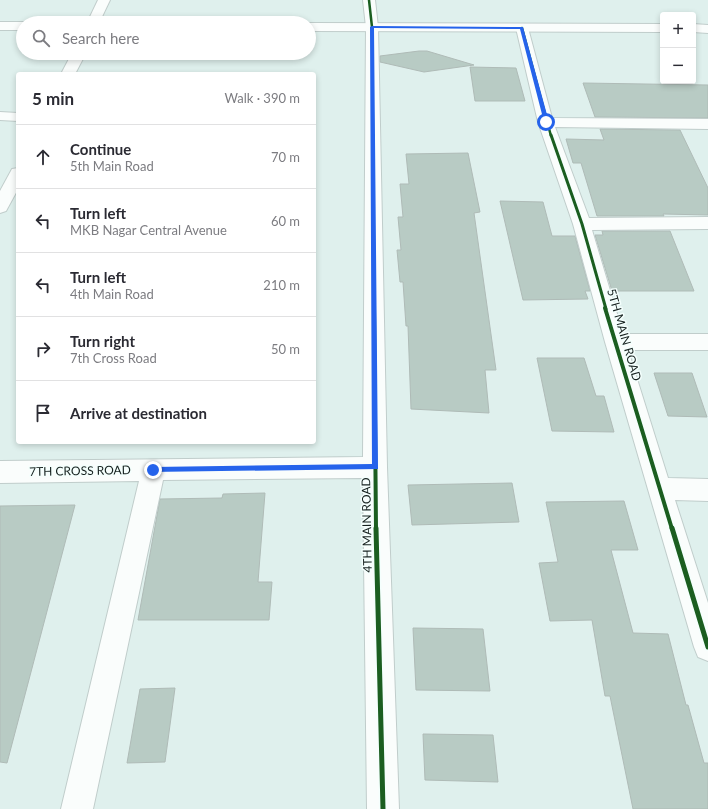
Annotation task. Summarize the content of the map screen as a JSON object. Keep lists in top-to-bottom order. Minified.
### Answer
{"streets":{"street":["5TH MAIN ROAD","7TH CROSS ROAD","4TH MAIN ROAD"]},"crossings":[["7TH CROSS ROAD","4TH MAIN ROAD"]],"page":{"map_buttons":["+","−"],"search":"Search here","heading":["5 min","Walk · 390 m"],"list":[["Continue","5th Main Road","70 m"],["Turn left","MKB Nagar Central Avenue","60 m"],["Turn left","4th Main Road","210 m"],["Turn right","7th Cross Road","50 m"],"Arrive at destination"]}}
